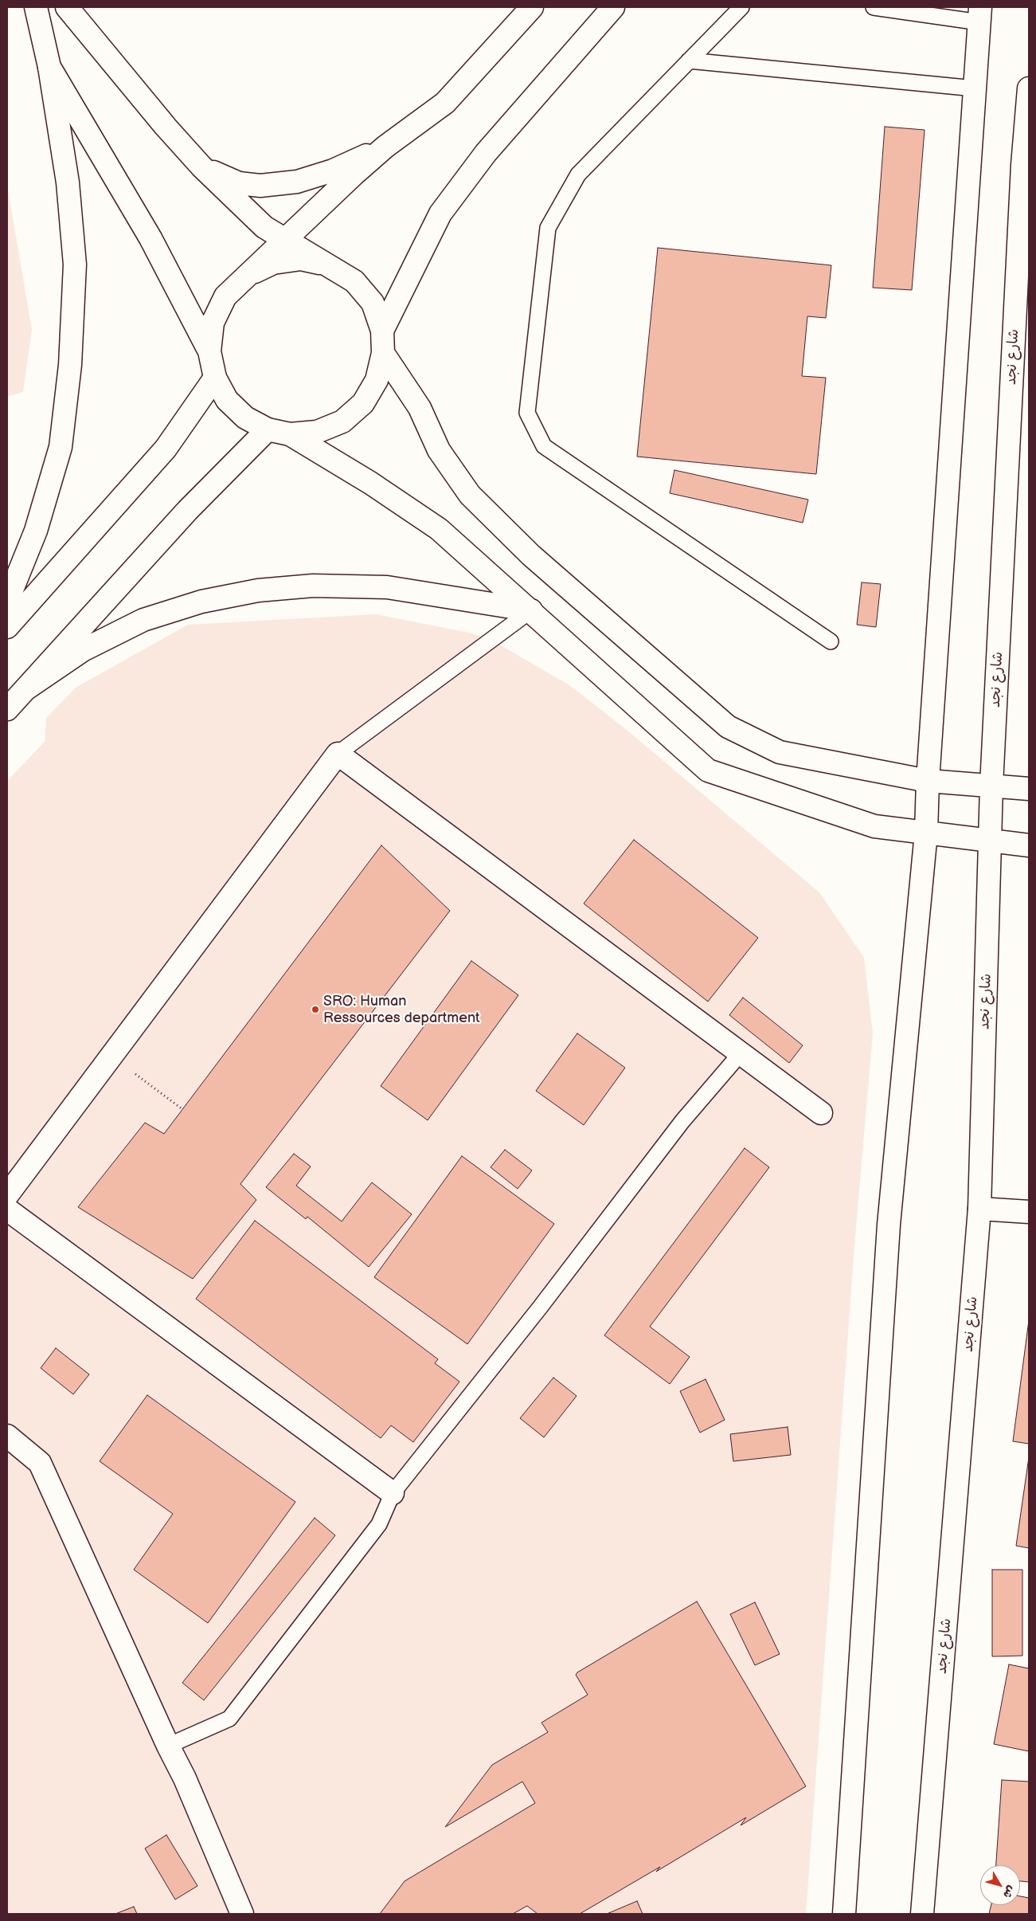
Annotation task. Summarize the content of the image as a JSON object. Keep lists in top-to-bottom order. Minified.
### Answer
{"streets":{"street":["شارع نجد"]},"places":["SRO: Human Ressources department"],"north":"bottom right"}
